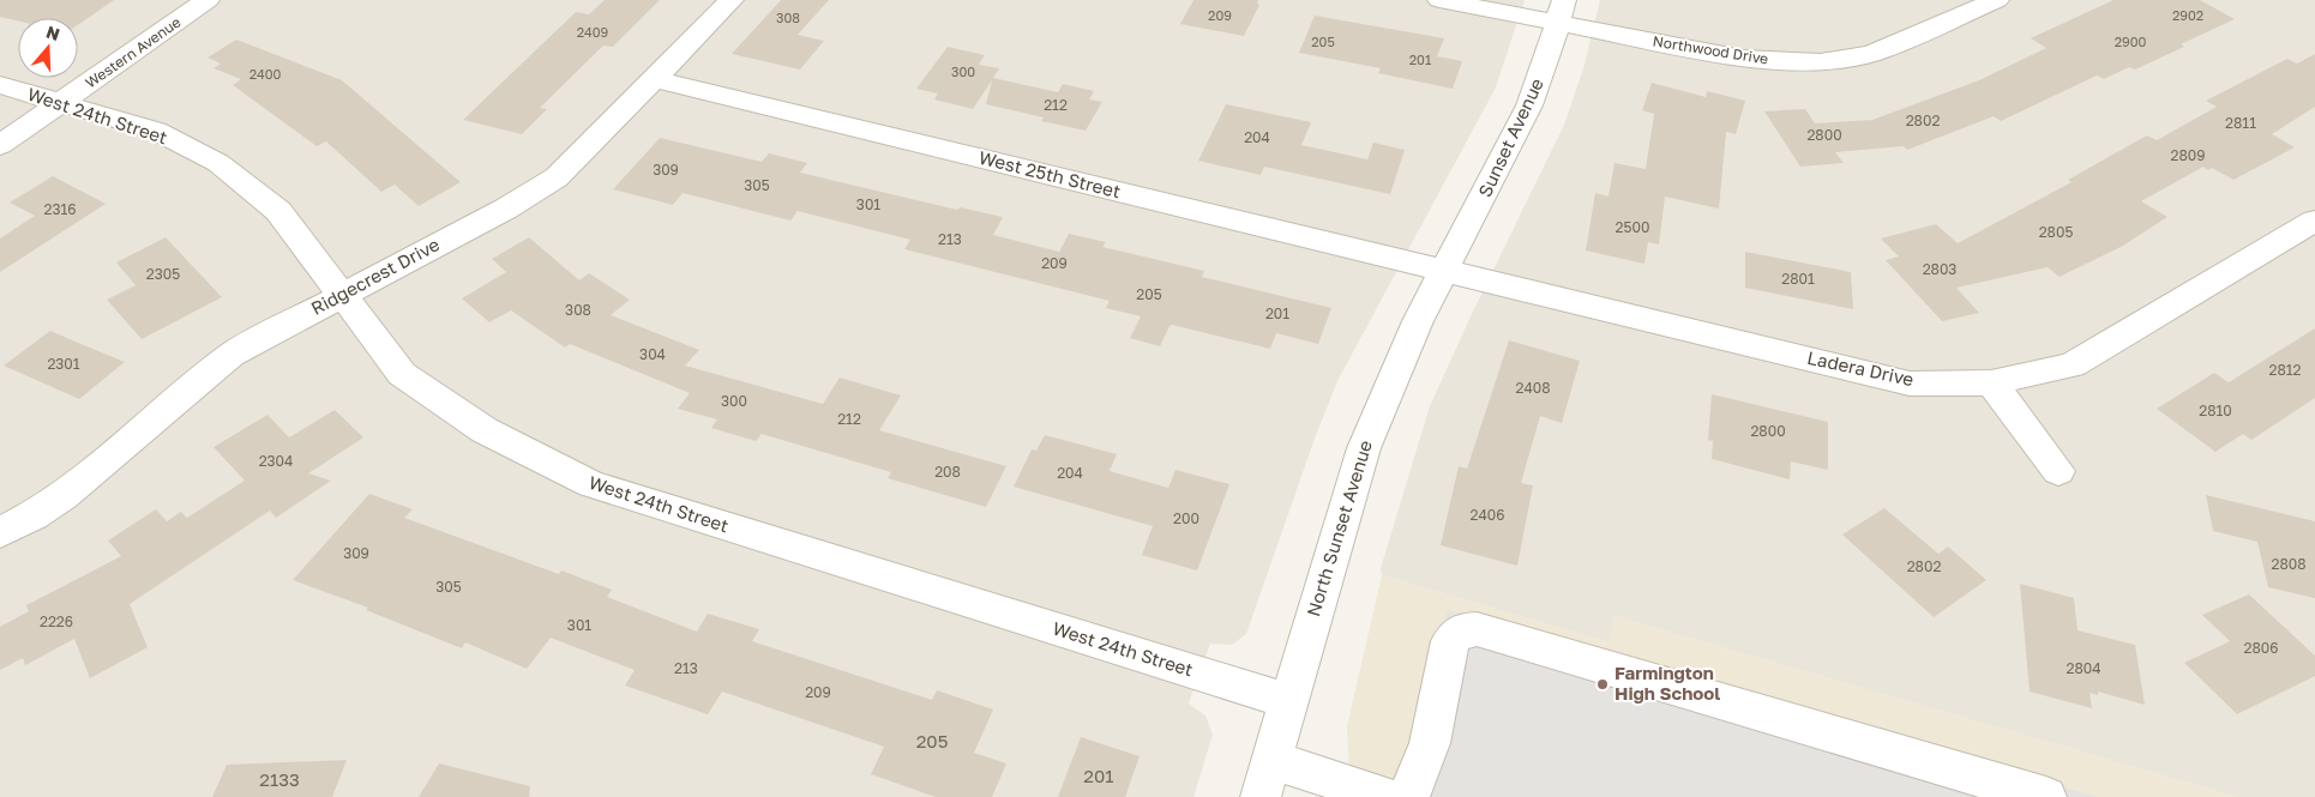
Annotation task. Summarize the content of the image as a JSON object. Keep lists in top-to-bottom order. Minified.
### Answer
{"streets":{"street":["Northwood Drive","Western Avenue","West 24th Street","Sunset Avenue","West 25th Street","Ridgecrest Drive","Ladera Drive","North Sunset Avenue"]},"crossings":[["Northwood Drive","Sunset Avenue"],["Western Avenue","West 24th Street"],["West 24th Street","Ridgecrest Drive"],["West 24th Street","North Sunset Avenue"],["Sunset Avenue","West 25th Street"],["Sunset Avenue","Ladera Drive"],["Sunset Avenue","North Sunset Avenue"],["West 25th Street","Ridgecrest Drive"],["West 25th Street","Ladera Drive"],["West 25th Street","North Sunset Avenue"],["Ladera Drive","North Sunset Avenue"]],"places":["Farmington High School"],"house_numbers":["209","2902","308","2409","205","2900","201","300","2400","212","2802","2811","2800","204","2809","309","305","301","2316","2500","2805","213","209","2803","2305","2801","205","308","201","304","2301","2812","2408","300","2810","212","2800","2304","208","204","2406","200","309","2808","2802","305","2226","301","2806","213","2804","209","205","201","2133"],"north":"top"}
